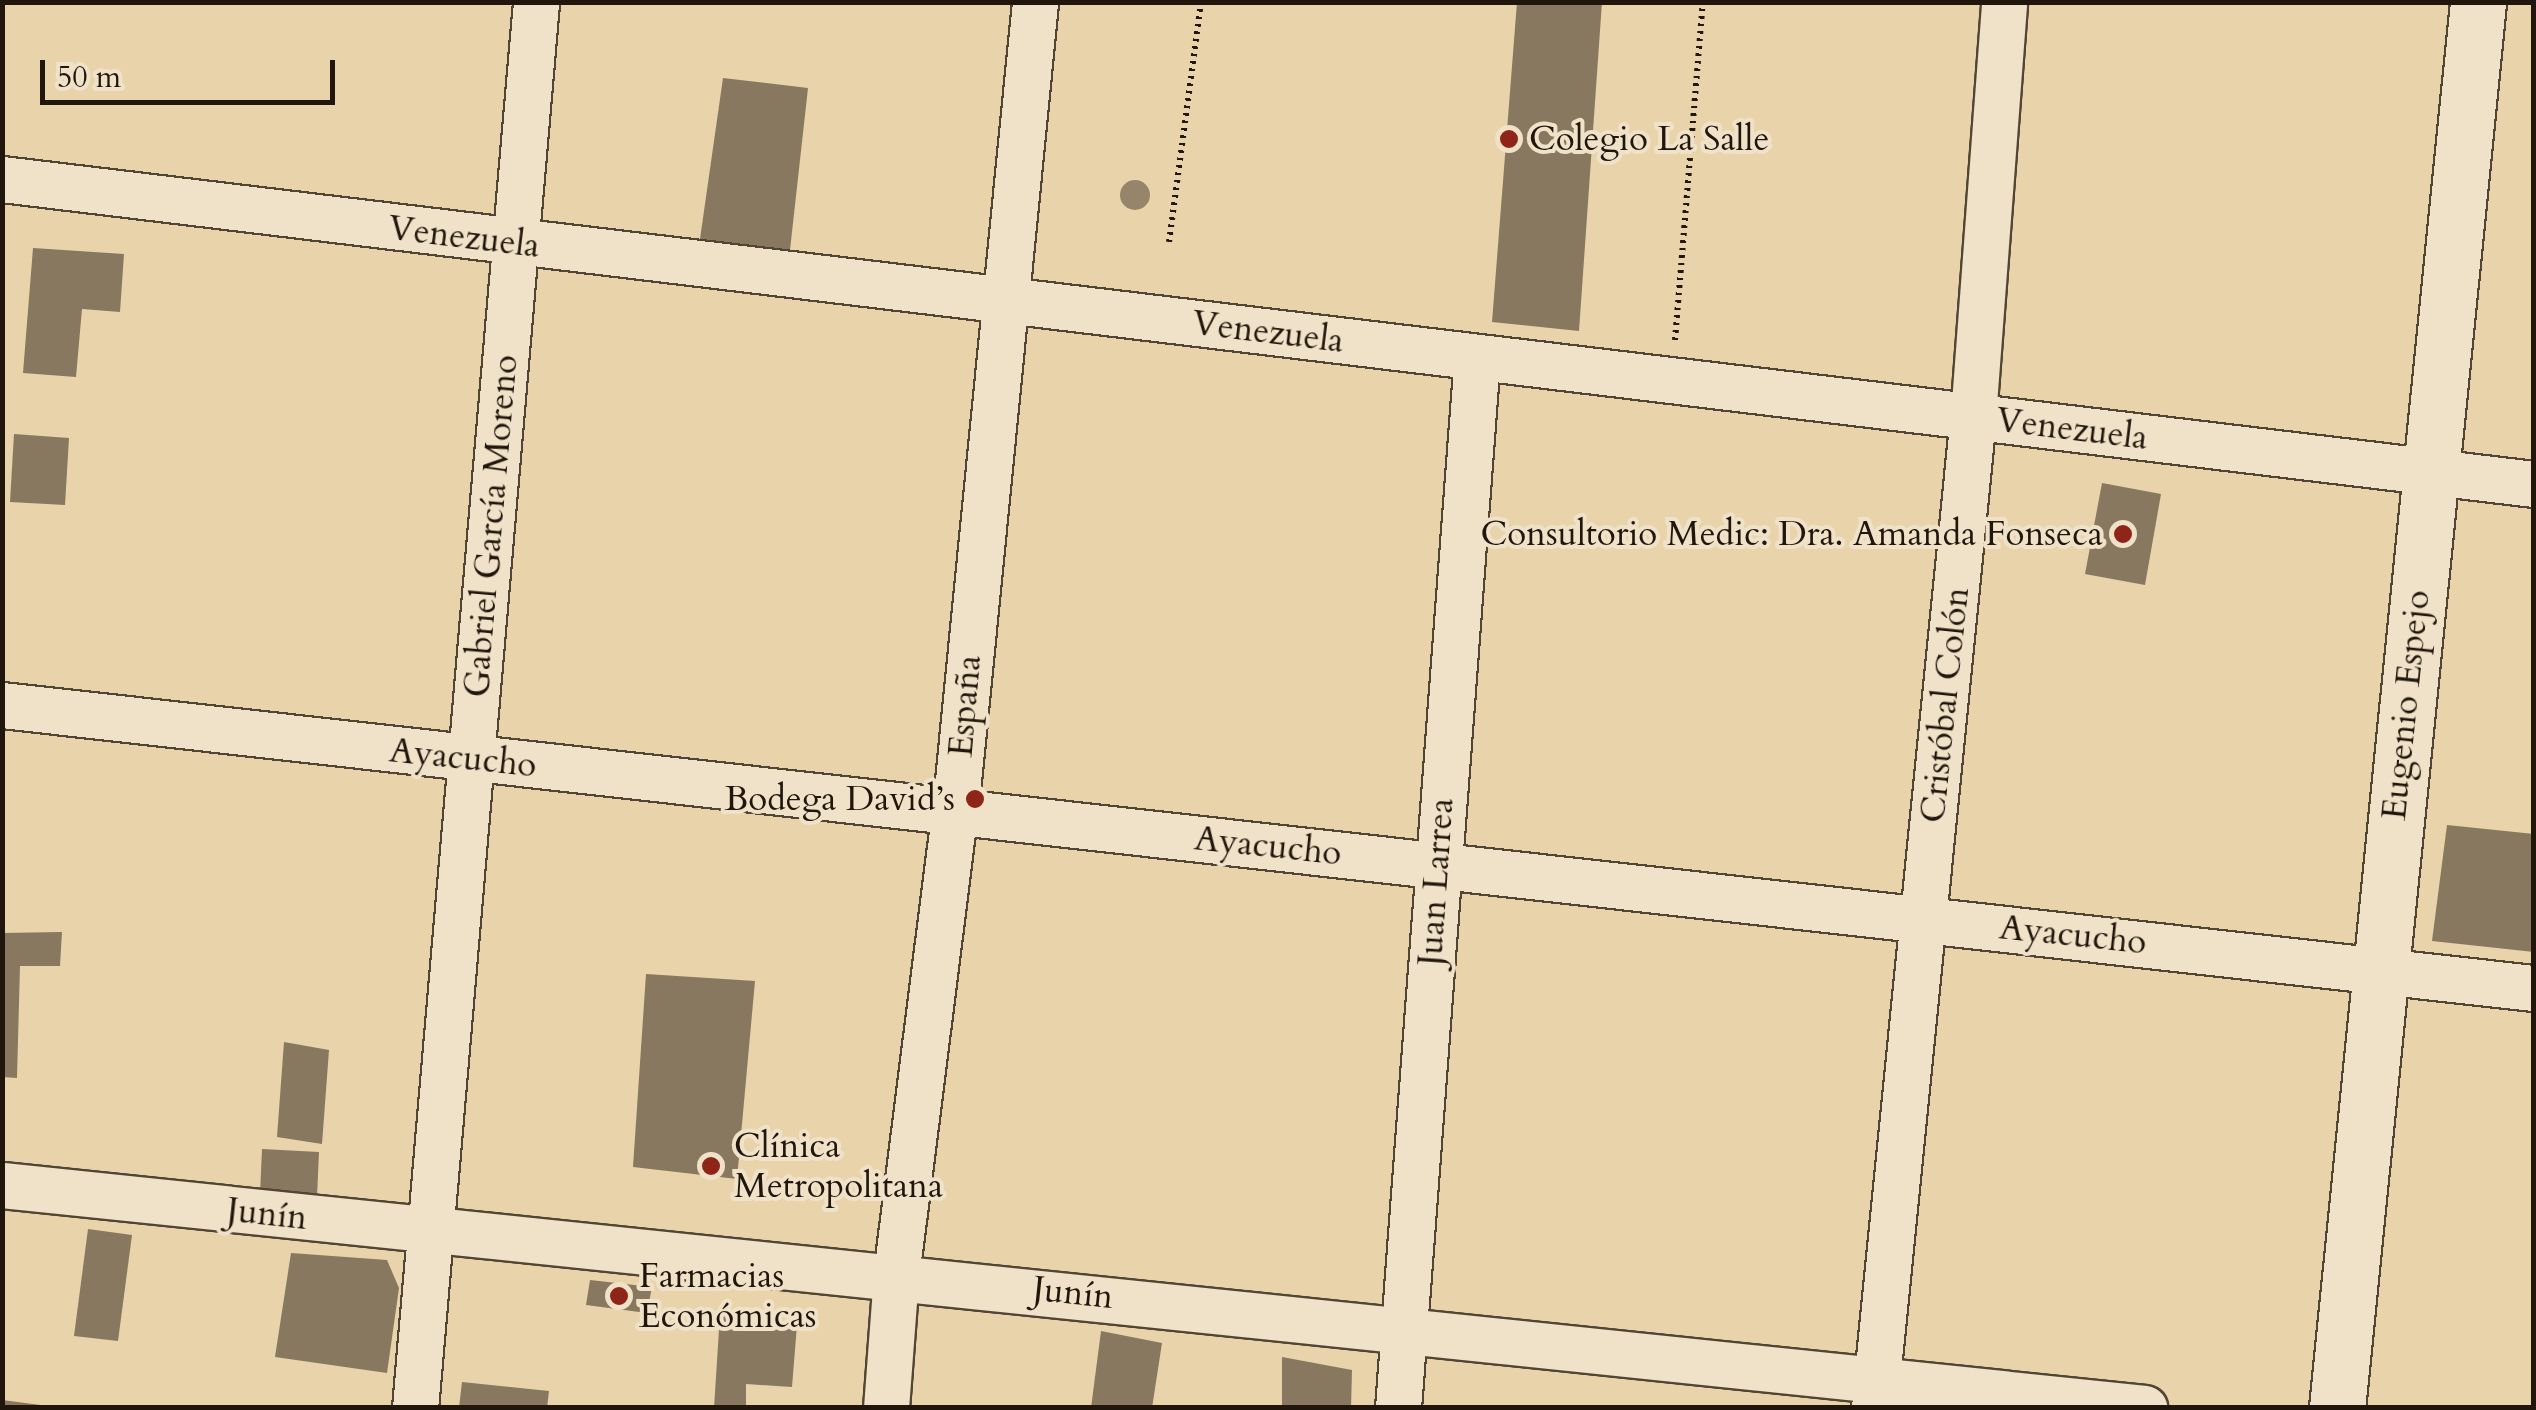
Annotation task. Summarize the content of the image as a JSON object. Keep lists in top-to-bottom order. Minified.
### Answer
{"streets":{"street":["Venezuela","Gabriel García Moreno","Cristóbal Colón","Eugenio Espejo","España","Ayacucho","Juan Larrea","Junín"]},"crossings":[["Venezuela","Gabriel García Moreno"],["Venezuela","Cristóbal Colón"],["Venezuela","Eugenio Espejo"],["Venezuela","España"],["Venezuela","Juan Larrea"],["Gabriel García Moreno","Ayacucho"],["Gabriel García Moreno","Junín"],["Cristóbal Colón","Ayacucho"],["Cristóbal Colón","Junín"],["Eugenio Espejo","Ayacucho"],["España","Ayacucho"],["España","Junín"],["Ayacucho","Juan Larrea"],["Juan Larrea","Junín"]],"places":["Colegio La Salle","Consultorio Medic: Dra. Amanda Fonseca","Bodega David’s","Clínica Metropolitana","Farmacias Económicas"],"scale_bar":"50 m"}
